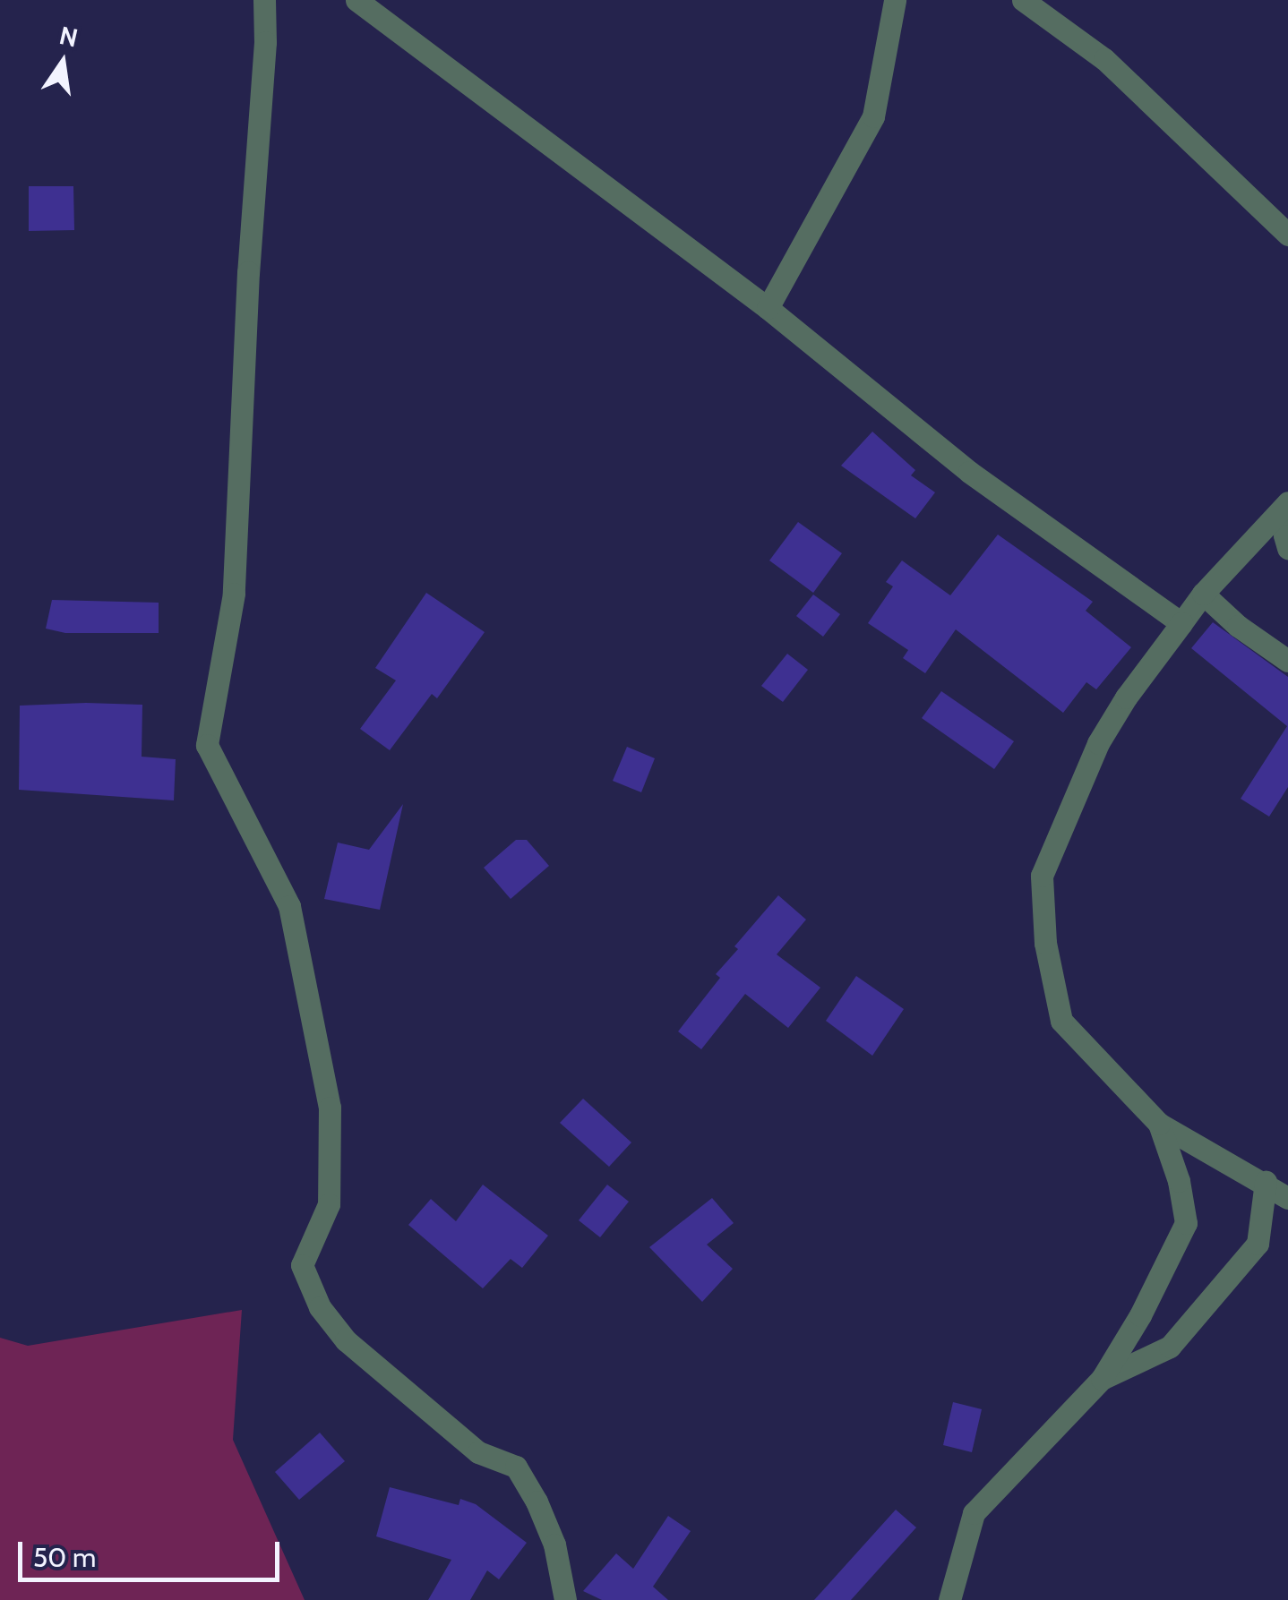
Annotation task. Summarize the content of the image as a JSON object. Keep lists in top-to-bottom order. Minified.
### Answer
{"scale_bar":"50 m","north":"top"}
